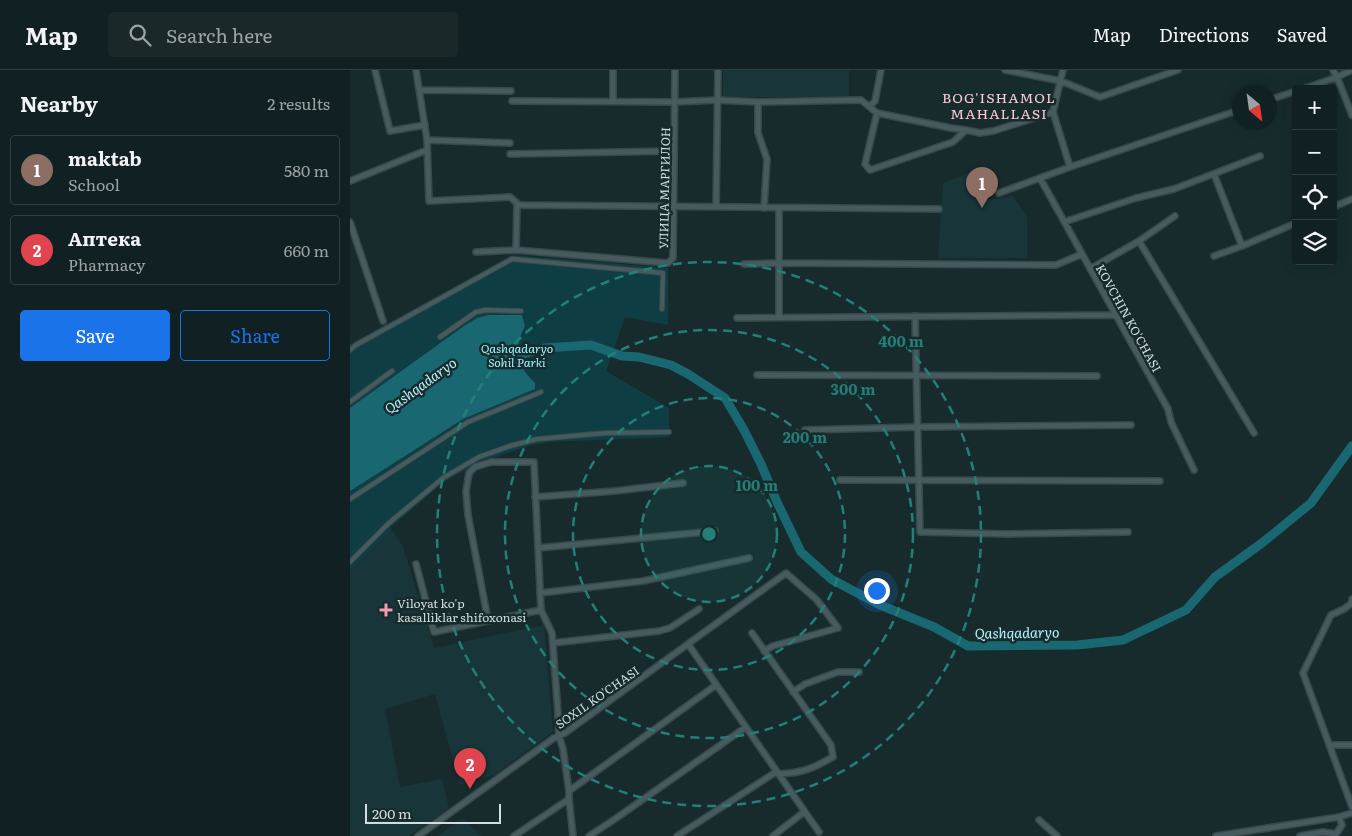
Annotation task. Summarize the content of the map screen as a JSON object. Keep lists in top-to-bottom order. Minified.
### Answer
{"streets":{"street":["УЛИЦА МАРГИЛОН","KOVCHIN KO'CHASI","SOXIL KO'CHASI"]},"districts":["BOG'ISHAMOL MAHALLASI"],"water":["Qashqadaryo"],"parks":["Qashqadaryo Sohil Parki"],"places":{"health":["Viloyat ko'p kasalliklar shifoxonasi"]},"scale_bar":"200 m","north":"bottom right","page":{"header":"Map","search":"Search here","nav":["Map","Directions","Saved"],"heading":["Nearby","2 results"],"map_buttons":["+","−"],"list":[{"mark":"1","name":"maktab","note":"School","value":"580 m"},{"mark":"2","name":"Аптека","note":"Pharmacy","value":"660 m"}],"pins":["1","2"],"buttons":["Save","Share"],"scale":"200 m"},"rings":["400 m","300 m","200 m","100 m"]}
